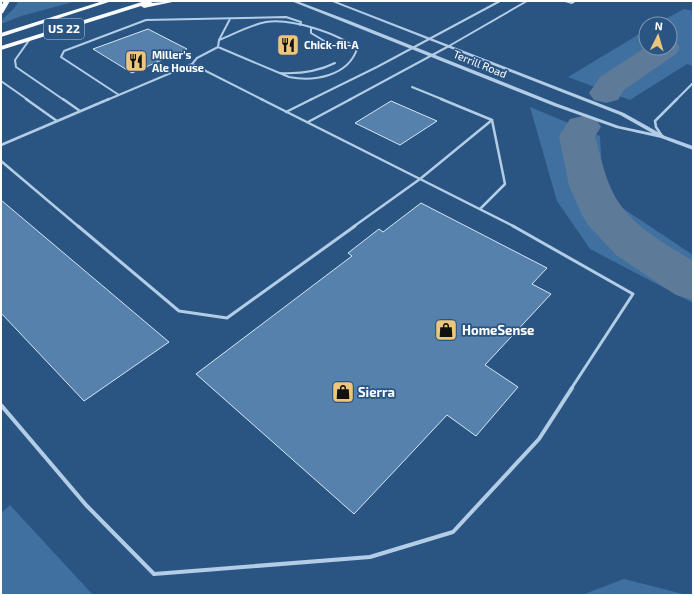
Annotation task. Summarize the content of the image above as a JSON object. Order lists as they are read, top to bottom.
{
  "streets": {
    "highway": ["US 22"],
    "street": ["Terrill Road"]
  },
  "places": {
    "restaurant": ["Chick-fil-A", "Miller's Ale House"],
    "shop": ["HomeSense", "Sierra"]
  },
  "north": "top"
}
